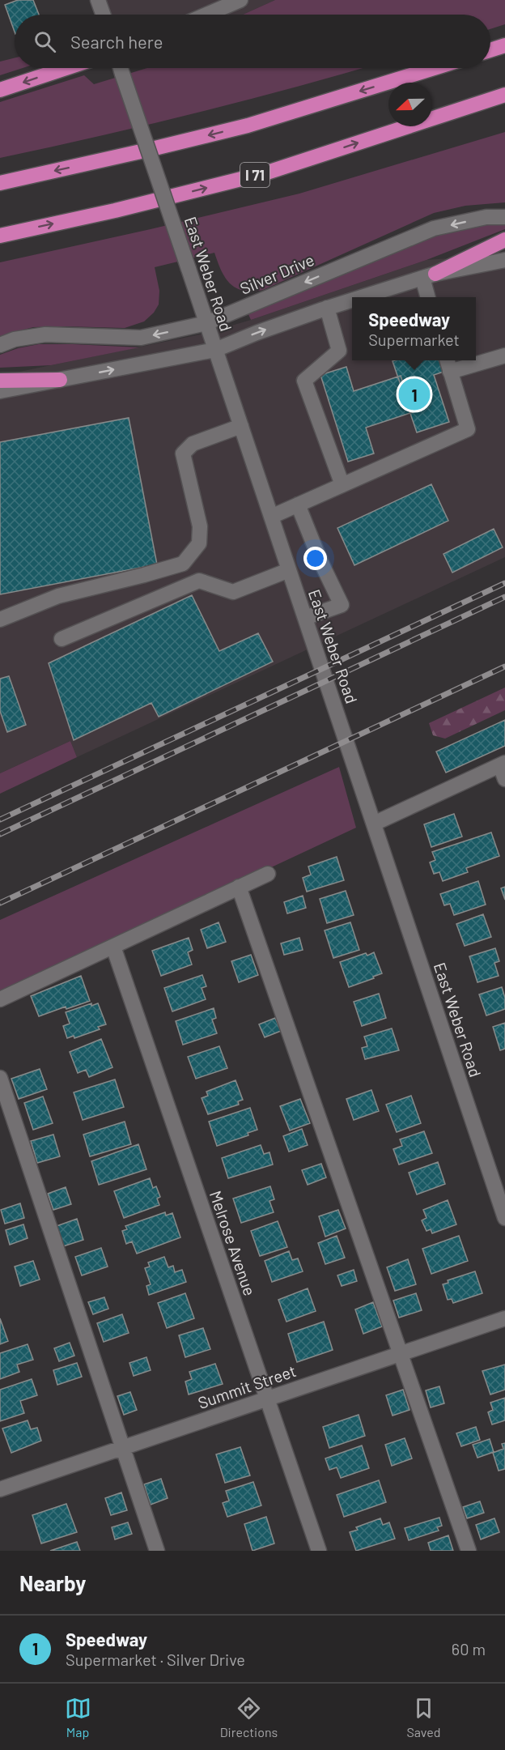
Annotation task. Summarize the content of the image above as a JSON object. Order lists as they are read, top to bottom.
{
  "streets": {
    "highway": ["I 71"],
    "street": [
      "East Weber Road",
      "Silver Drive",
      "Melrose Avenue",
      "Summit Street"
    ]
  },
  "crossings": [
    ["East Weber Road", "Silver Drive"],
    ["Melrose Avenue", "Summit Street"]
  ],
  "north": "left",
  "page": {
    "search": "Search here",
    "popup": ["Speedway", "Supermarket"],
    "pins": "1",
    "heading": "Nearby",
    "list": [
      {
        "mark": "1",
        "name": "Speedway",
        "note": "Supermarket · Silver Drive",
        "value": "60 m"
      }
    ],
    "nav": ["Map", "Directions", "Saved"]
  }
}
